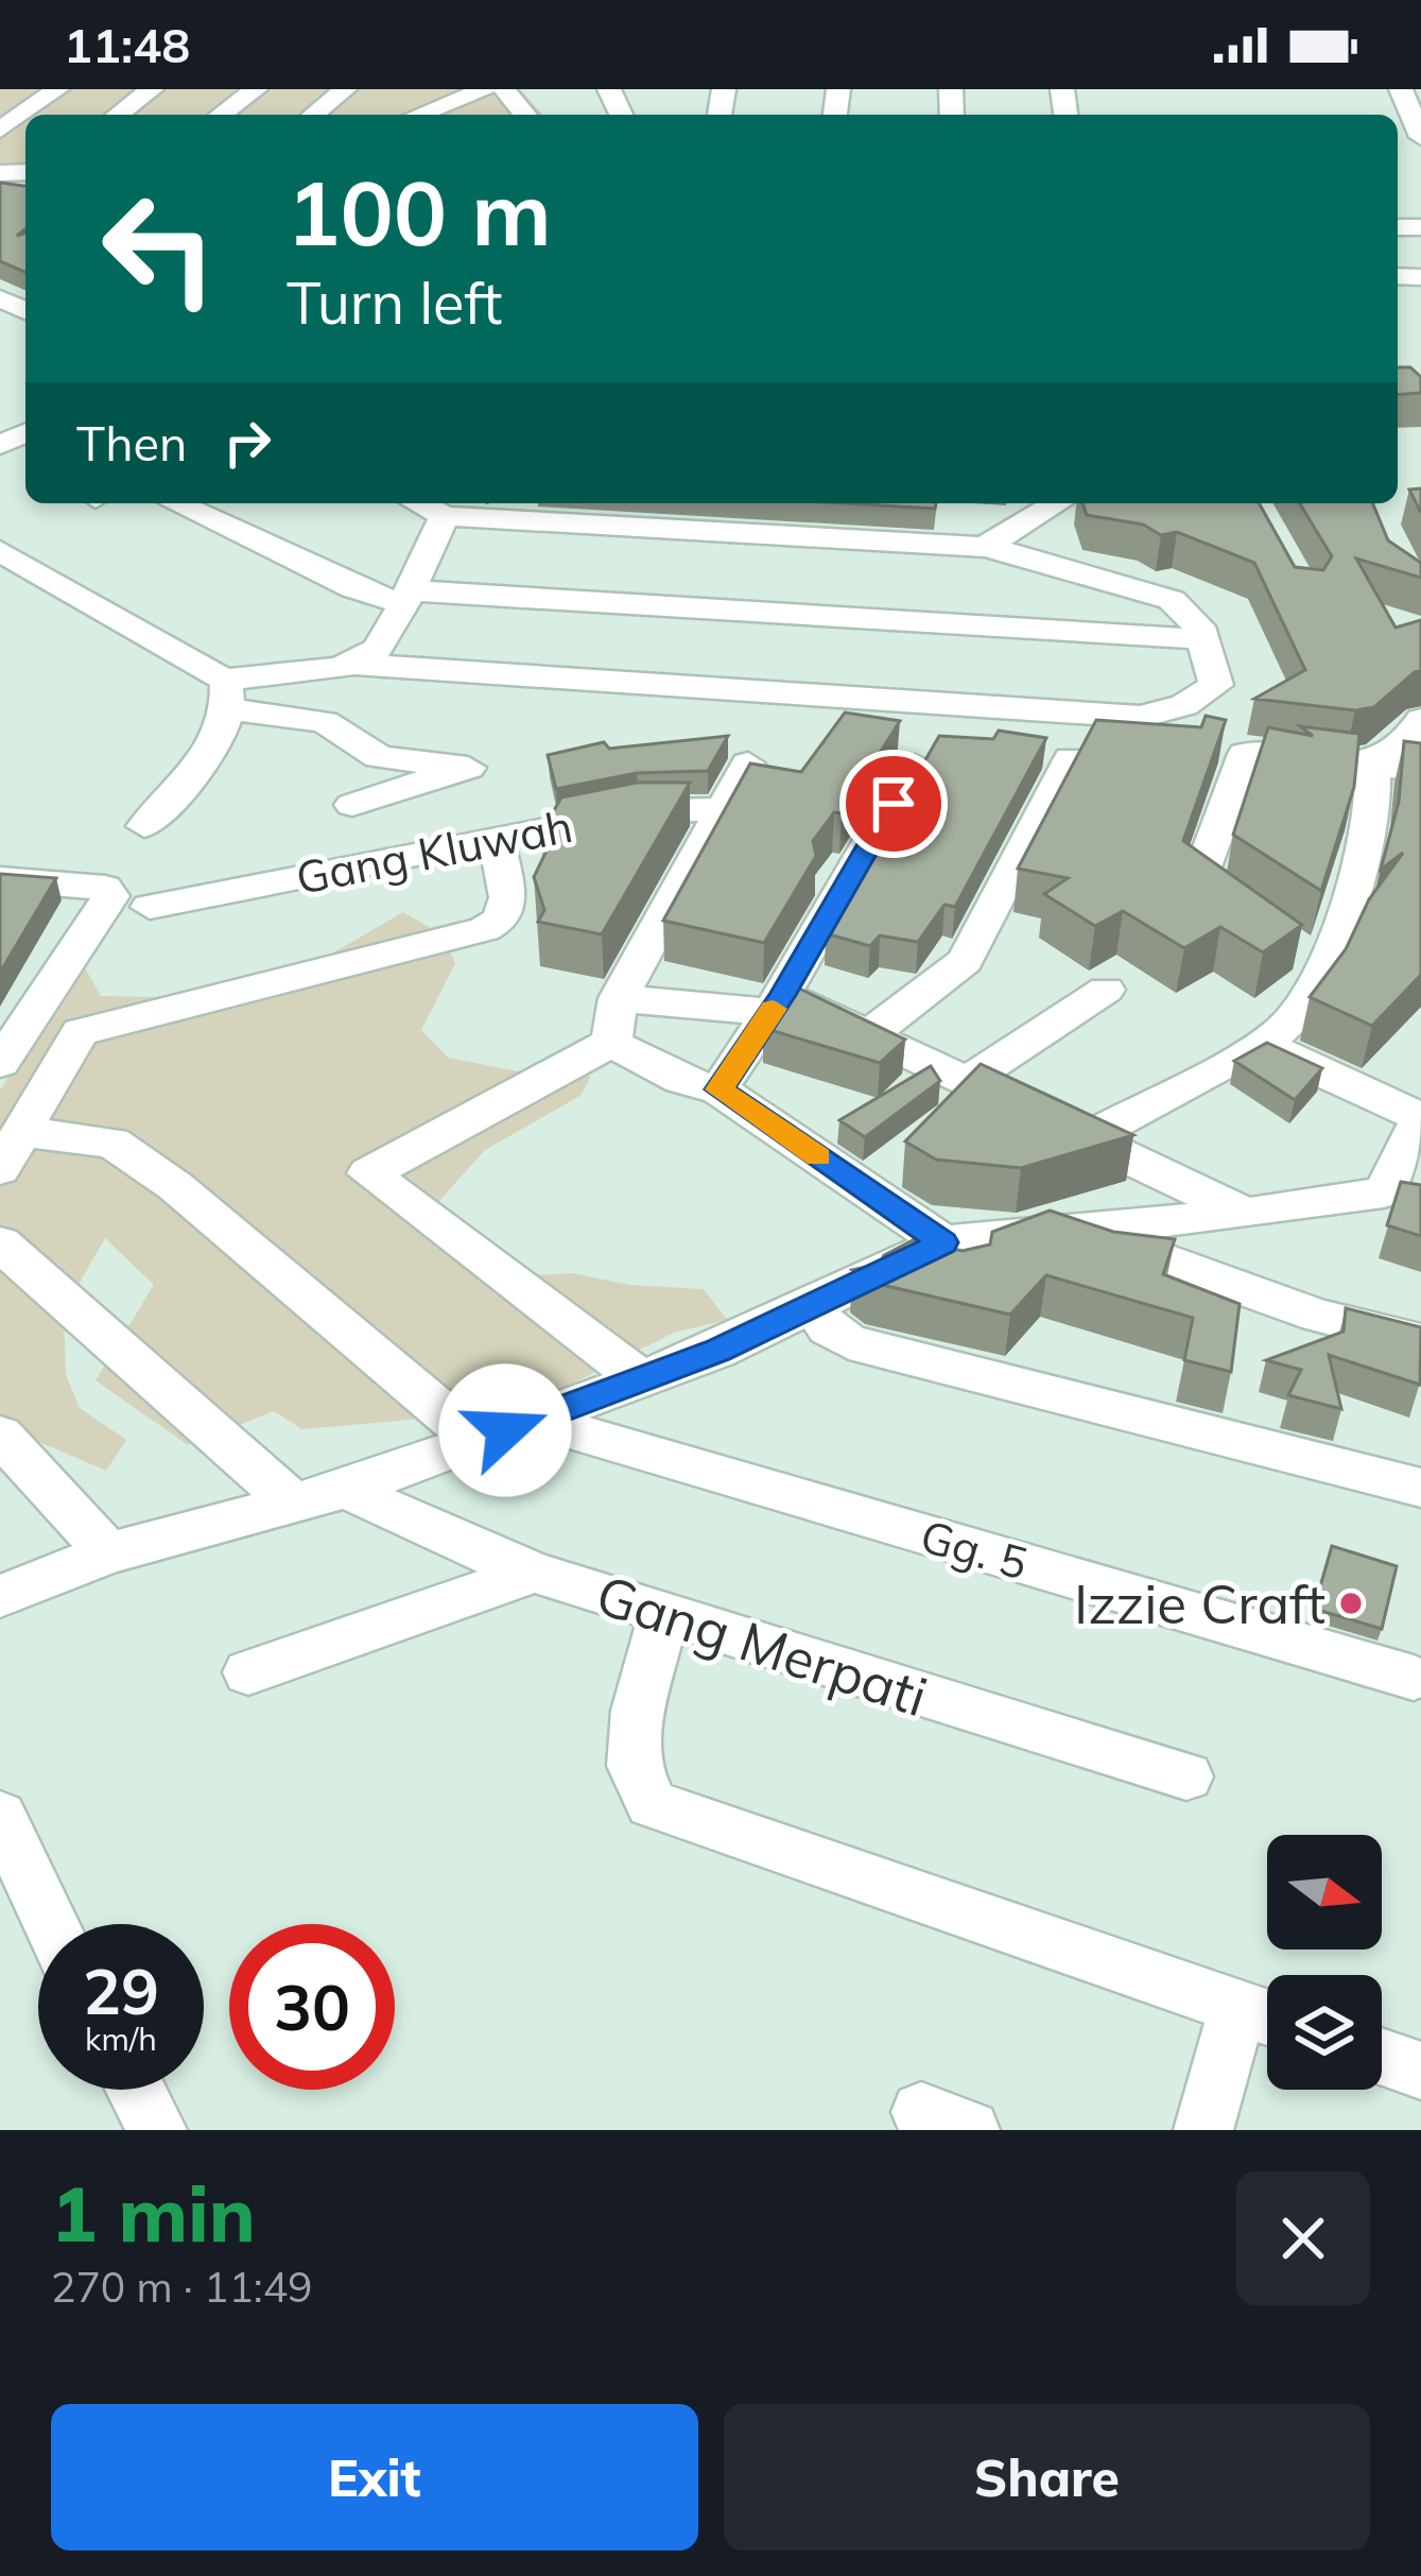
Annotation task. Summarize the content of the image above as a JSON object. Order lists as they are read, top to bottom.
{
  "streets": {
    "street": ["Gang Kluwah", "Gg. 5", "Gang Merpati"]
  },
  "places": ["Izzie Craft"],
  "north": "right",
  "page": {
    "status": "11:48",
    "turn": ["100 m", "Turn left"],
    "then": "Then",
    "speed": "29 km/h",
    "limit": "30",
    "heading": ["1 min", "270 m · 11:49"],
    "buttons": ["Exit", "Share"]
  }
}
